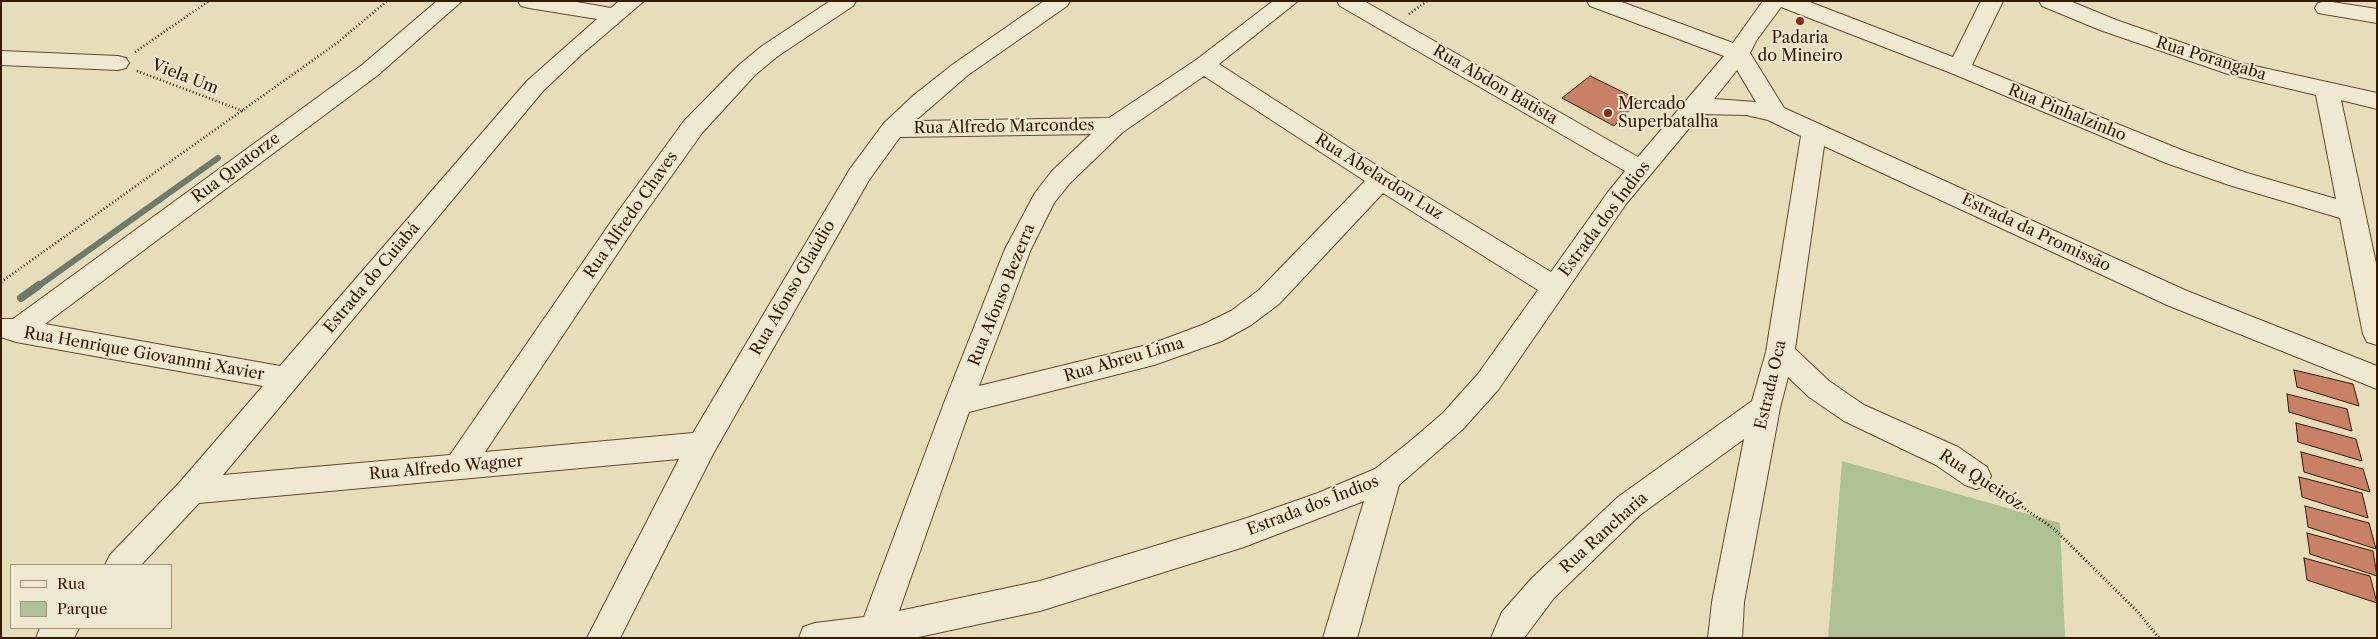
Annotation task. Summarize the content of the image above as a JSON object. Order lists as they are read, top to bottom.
{
  "streets": {
    "street": [
      "Rua Porangaba",
      "Rua Abdon Batista",
      "Rua Pinhalzinho",
      "Rua Alfredo Marcondes",
      "Rua Quatorze",
      "Rua Abelardon Luz",
      "Rua Alfredo Chaves",
      "Estrada dos Índios",
      "Estrada da Promissão",
      "Estrada do Cuiabá",
      "Rua Afonso Glaúdio",
      "Rua Afonso Bezerra",
      "Rua Henrique Giovannni Xavier",
      "Rua Abreu Lima",
      "Estrada Oca",
      "Rua Alfredo Wagner",
      "Rua Queiróz",
      "Rua Rancharia"
    ],
    "path": ["Viela Um"]
  },
  "crossings": [
    ["Rua Abdon Batista", "Estrada dos Índios"],
    ["Rua Alfredo Marcondes", "Rua Afonso Glaúdio"],
    ["Rua Alfredo Marcondes", "Rua Afonso Bezerra"],
    ["Rua Quatorze", "Rua Henrique Giovannni Xavier"],
    ["Rua Abelardon Luz", "Estrada dos Índios"],
    ["Rua Abelardon Luz", "Rua Afonso Bezerra"],
    ["Rua Abelardon Luz", "Rua Abreu Lima"],
    ["Rua Alfredo Chaves", "Rua Alfredo Wagner"],
    ["Estrada dos Índios", "Estrada da Promissão"],
    ["Estrada dos Índios", "Rua Afonso Bezerra"],
    ["Estrada da Promissão", "Estrada Oca"],
    ["Estrada do Cuiabá", "Rua Henrique Giovannni Xavier"],
    ["Estrada do Cuiabá", "Rua Alfredo Wagner"],
    ["Rua Afonso Glaúdio", "Rua Alfredo Wagner"],
    ["Rua Afonso Bezerra", "Rua Abreu Lima"],
    ["Estrada Oca", "Rua Queiróz"],
    ["Estrada Oca", "Rua Rancharia"]
  ],
  "places": ["Padaria do Mineiro", "Mercado Superbatalha"],
  "legend": ["Rua", "Parque"]
}
